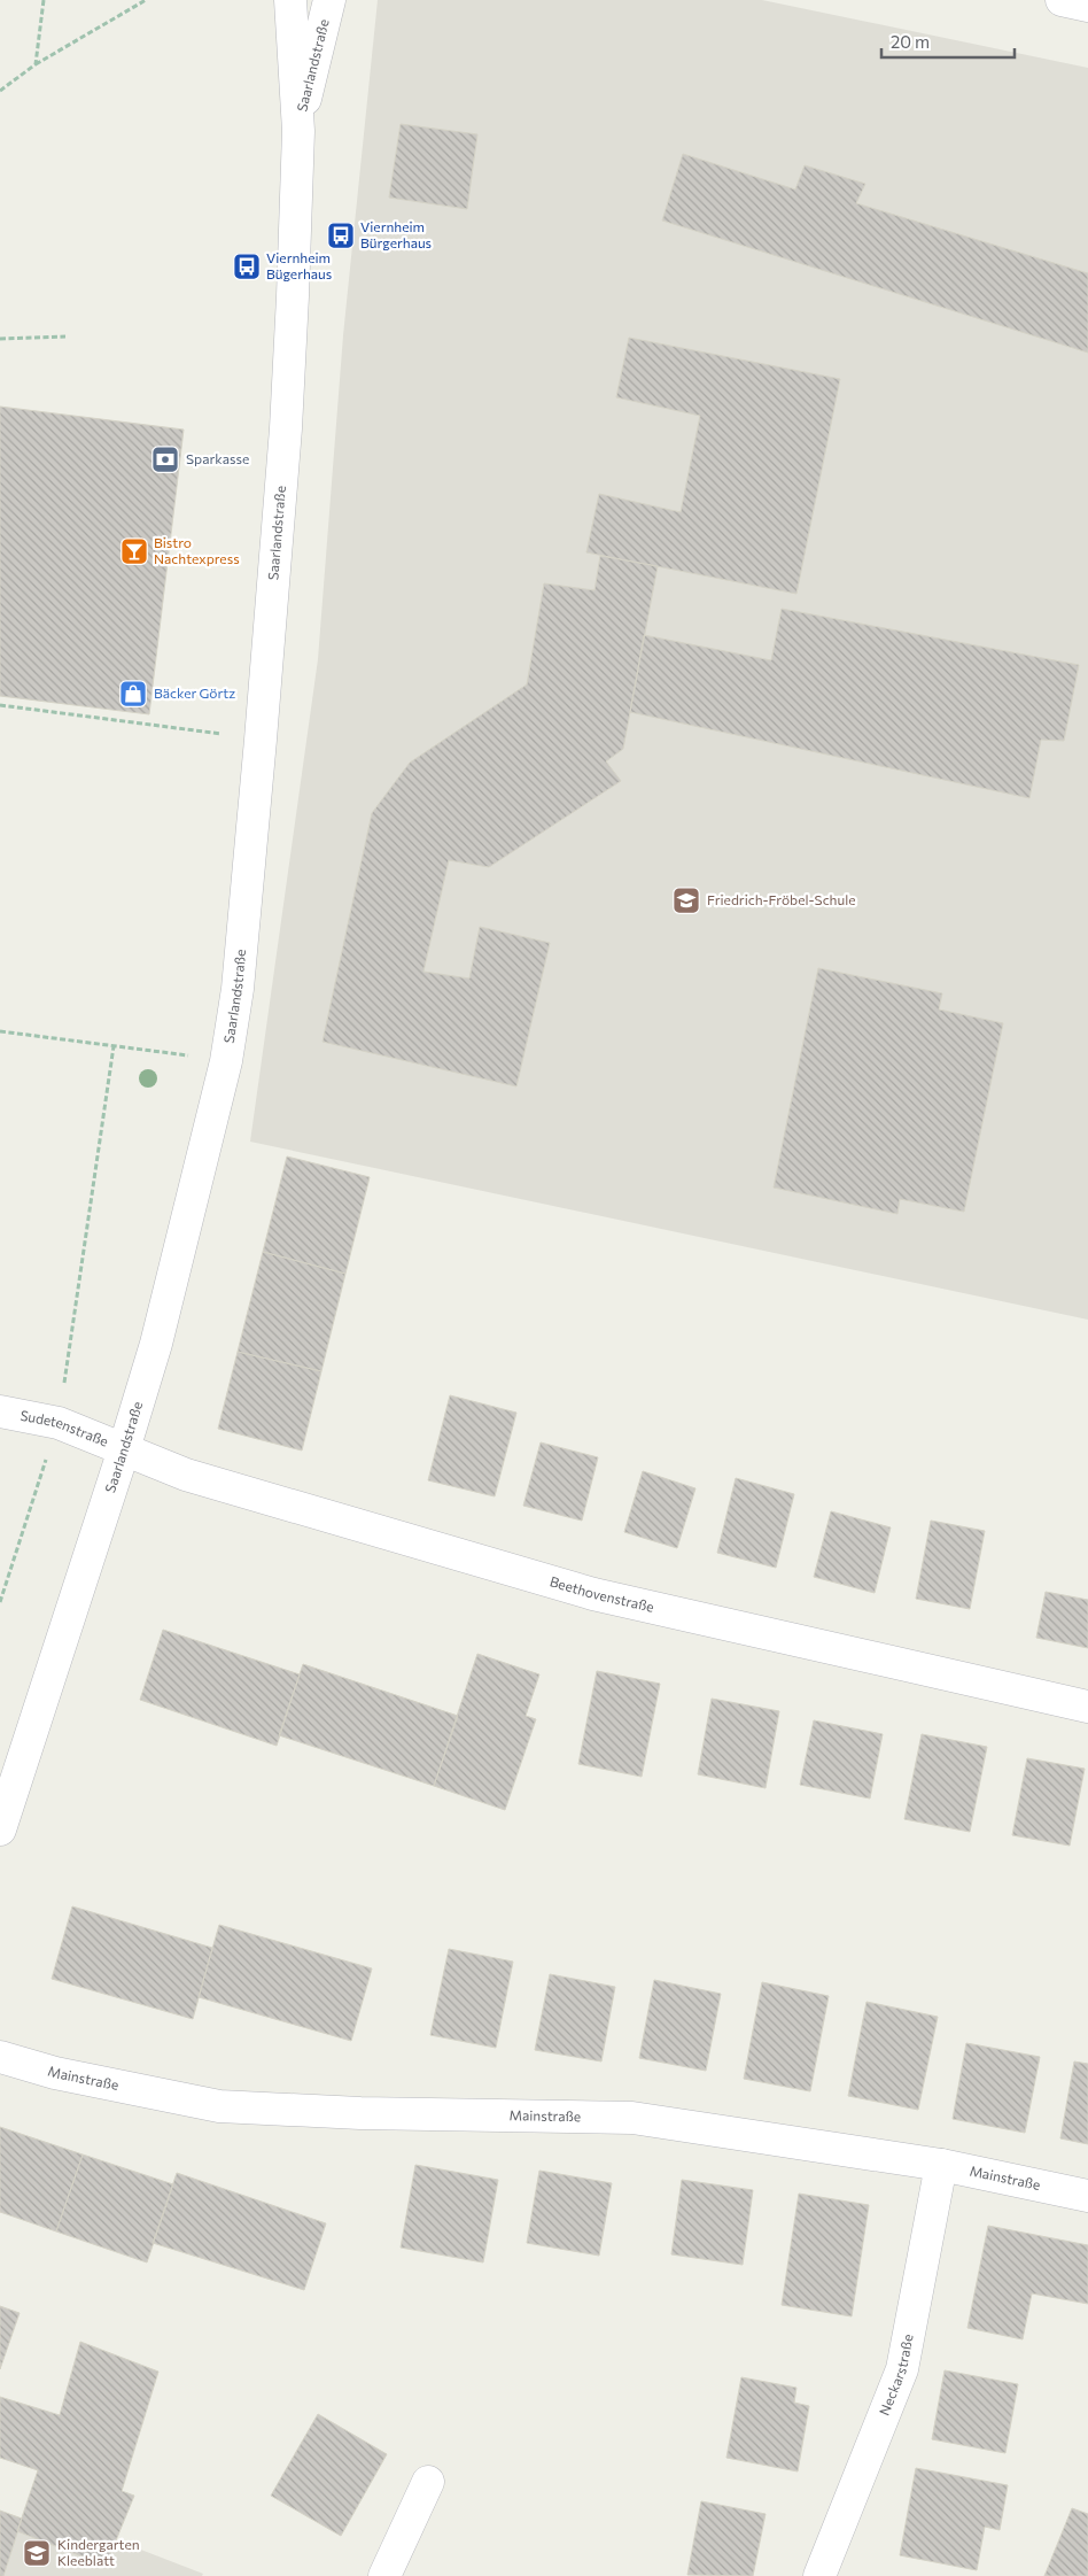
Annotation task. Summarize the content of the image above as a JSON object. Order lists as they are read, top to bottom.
{
  "streets": {
    "street": [
      "Saarlandstraße",
      "Sudetenstraße",
      "Beethovenstraße",
      "Mainstraße",
      "Neckarstraße"
    ]
  },
  "crossings": [
    ["Saarlandstraße", "Sudetenstraße"],
    ["Saarlandstraße", "Beethovenstraße"],
    ["Sudetenstraße", "Beethovenstraße"],
    ["Mainstraße", "Neckarstraße"]
  ],
  "places": {
    "bus stop": ["Viernheim Bürgerhaus", "Viernheim Bügerhaus"],
    "bank": ["Sparkasse"],
    "bar": ["Bistro Nachtexpress"],
    "shop": ["Bäcker Görtz"],
    "school or university": ["Friedrich-Fröbel-Schule", "Kindergarten Kleeblatt"]
  },
  "scale_bar": "20 m"
}
